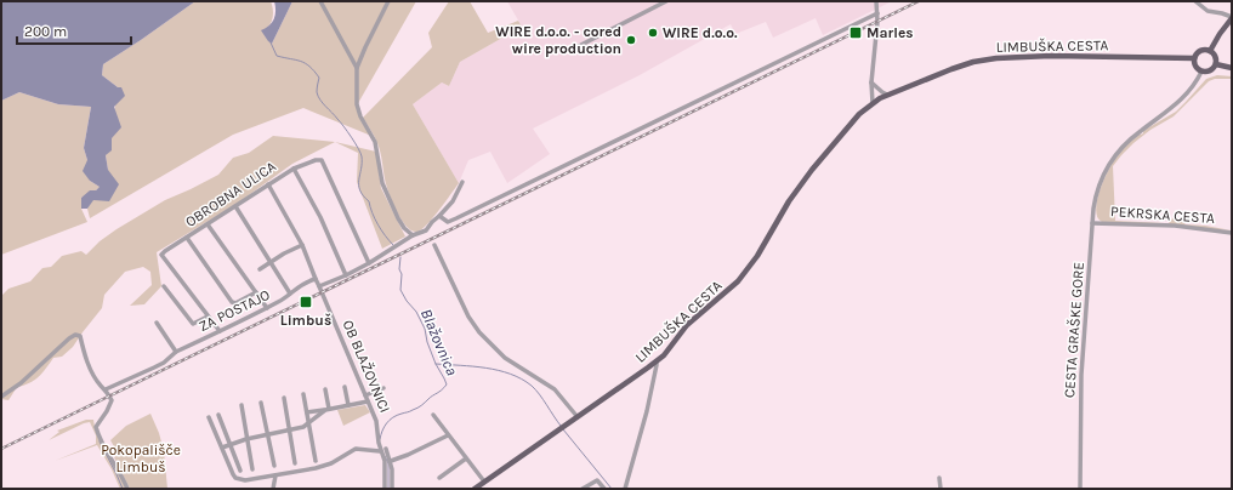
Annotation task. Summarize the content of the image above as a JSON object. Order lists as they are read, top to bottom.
{
  "streets": {
    "main road": ["LIMBUŠKA CESTA"],
    "street": [
      "OBROBNA ULICA",
      "PEKRSKA CESTA",
      "ZA POSTAJO",
      "CESTA GRAŠKE GORE",
      "OB BLAŽOVNICI"
    ]
  },
  "crossings": [
    ["LIMBUŠKA CESTA", "CESTA GRAŠKE GORE"],
    ["PEKRSKA CESTA", "CESTA GRAŠKE GORE"]
  ],
  "water": ["Blažovnica"],
  "parks": ["Pokopališče Limbuš"],
  "places": {
    "other": ["WIRE d.o.o.", "WIRE d.o.o. - cored wire production"],
    "transit": ["Marles", "Limbuš"]
  },
  "scale_bar": "200 m"
}
